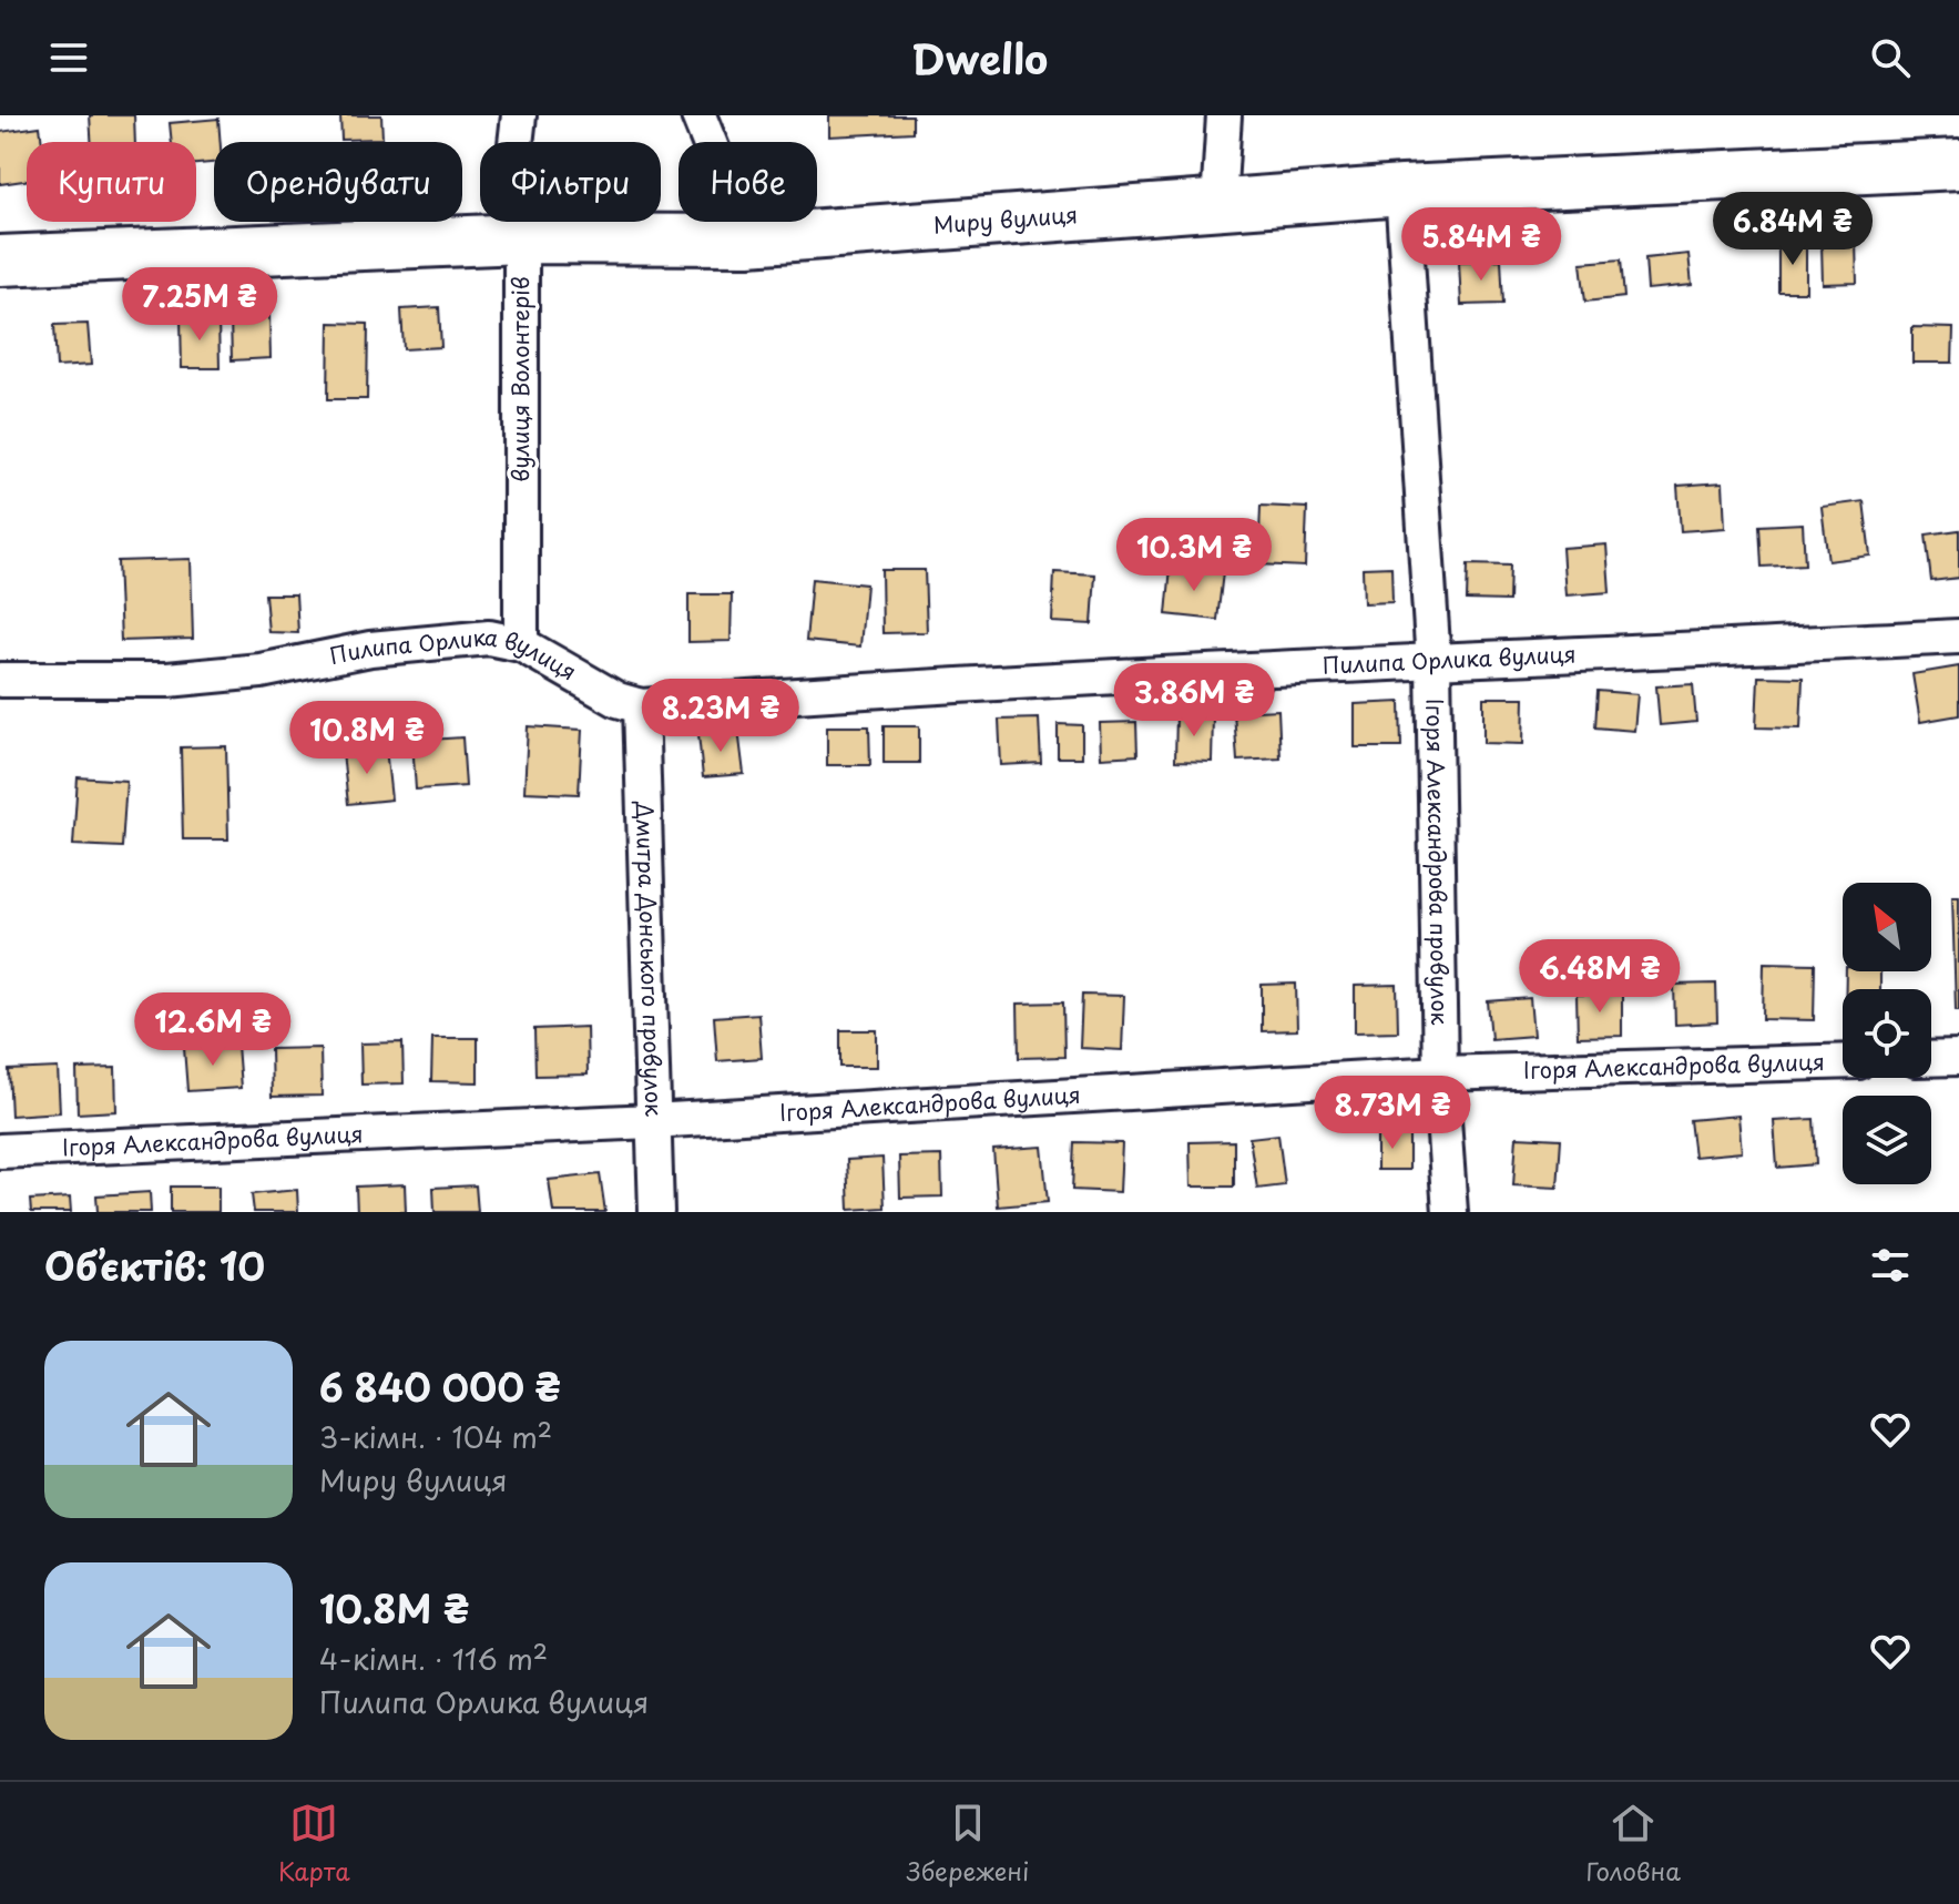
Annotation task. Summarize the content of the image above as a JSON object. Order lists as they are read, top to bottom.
{
  "streets": {
    "street": [
      "Миру вулиця",
      "вулиця Волонтерів",
      "Пилипа Орлика вулиця",
      "Ігоря Александрова провулок",
      "Дмитра Донського провулок",
      "Ігоря Александрова вулиця"
    ]
  },
  "crossings": [
    ["Миру вулиця", "вулиця Волонтерів"],
    ["Миру вулиця", "Ігоря Александрова провулок"],
    ["вулиця Волонтерів", "Пилипа Орлика вулиця"],
    ["Пилипа Орлика вулиця", "Ігоря Александрова провулок"],
    ["Пилипа Орлика вулиця", "Дмитра Донського провулок"],
    ["Ігоря Александрова провулок", "Ігоря Александрова вулиця"],
    ["Дмитра Донського провулок", "Ігоря Александрова вулиця"]
  ],
  "north": "top left",
  "page": {
    "header": "Dwello",
    "chip": [
      "Купити",
      "Орендувати",
      "Фільтри",
      "Нове"
    ],
    "price": [
      "6.84M ₴",
      "5.84M ₴",
      "7.25M ₴",
      "10.3M ₴",
      "3.86M ₴",
      "8.23M ₴",
      "10.8M ₴",
      "6.48M ₴",
      "12.6M ₴",
      "8.73M ₴"
    ],
    "heading": "Об’єктів: 10",
    "list": [
      {
        "name": "6 840 000 ₴",
        "note": "3-кімн. · 104 m² · Миру вулиця"
      },
      {
        "name": "10.8M ₴",
        "note": "4-кімн. · 116 m² · Пилипа Орлика вулиця"
      }
    ],
    "tabs": ["Карта", "Збережені", "Головна"]
  }
}
